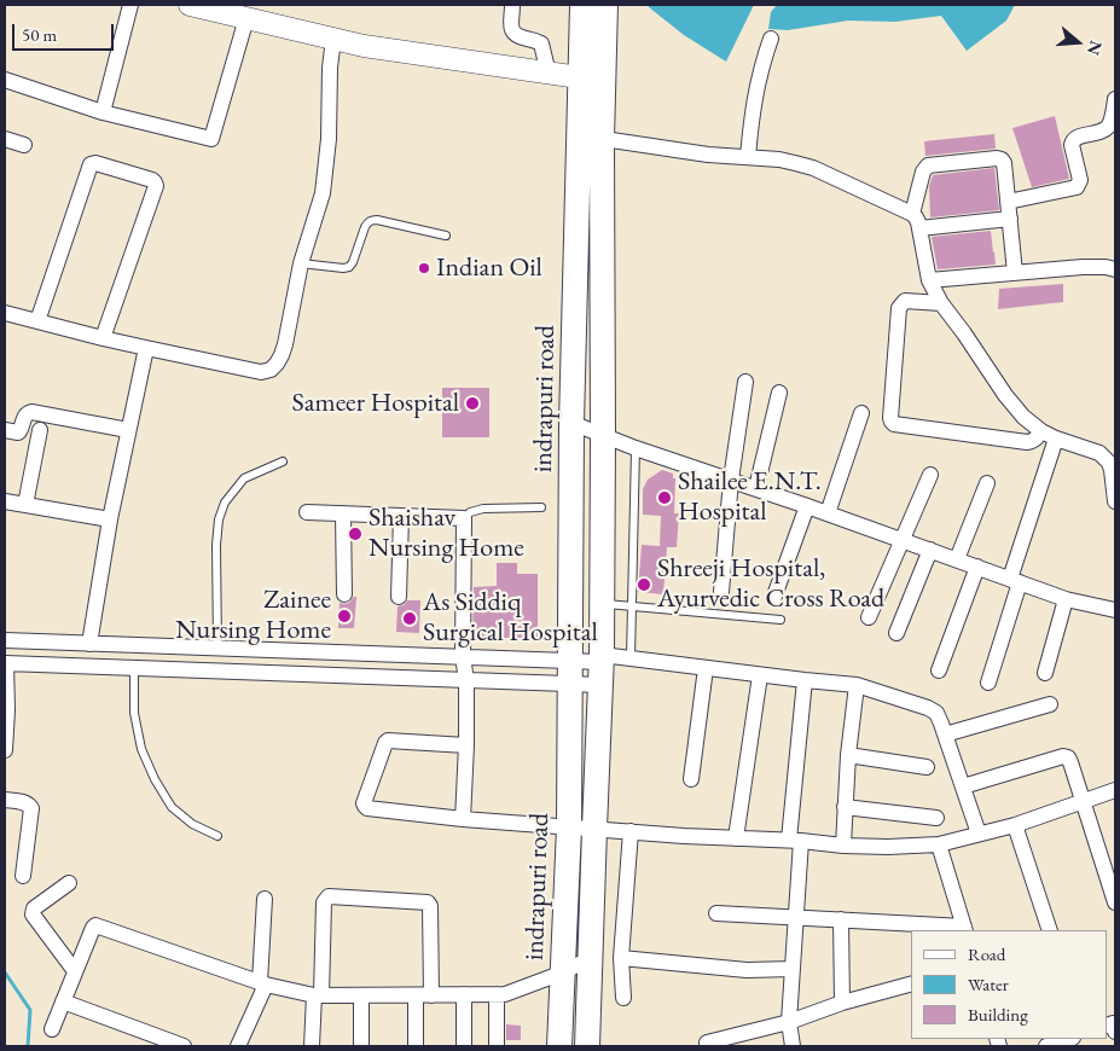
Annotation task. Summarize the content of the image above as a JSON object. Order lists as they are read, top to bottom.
{
  "streets": {
    "main road": ["indrapuri road"]
  },
  "places": [
    "Indian Oil",
    "Sameer Hospital",
    "Shailee E.N.T. Hospital",
    "Shaishav Nursing Home",
    "Shreeji Hospital, Ayurvedic Cross Road",
    "Zainee Nursing Home",
    "As Siddiq Surgical Hospital"
  ],
  "legend": ["Road", "Water", "Building"],
  "scale_bar": "50 m",
  "north": "right"
}
